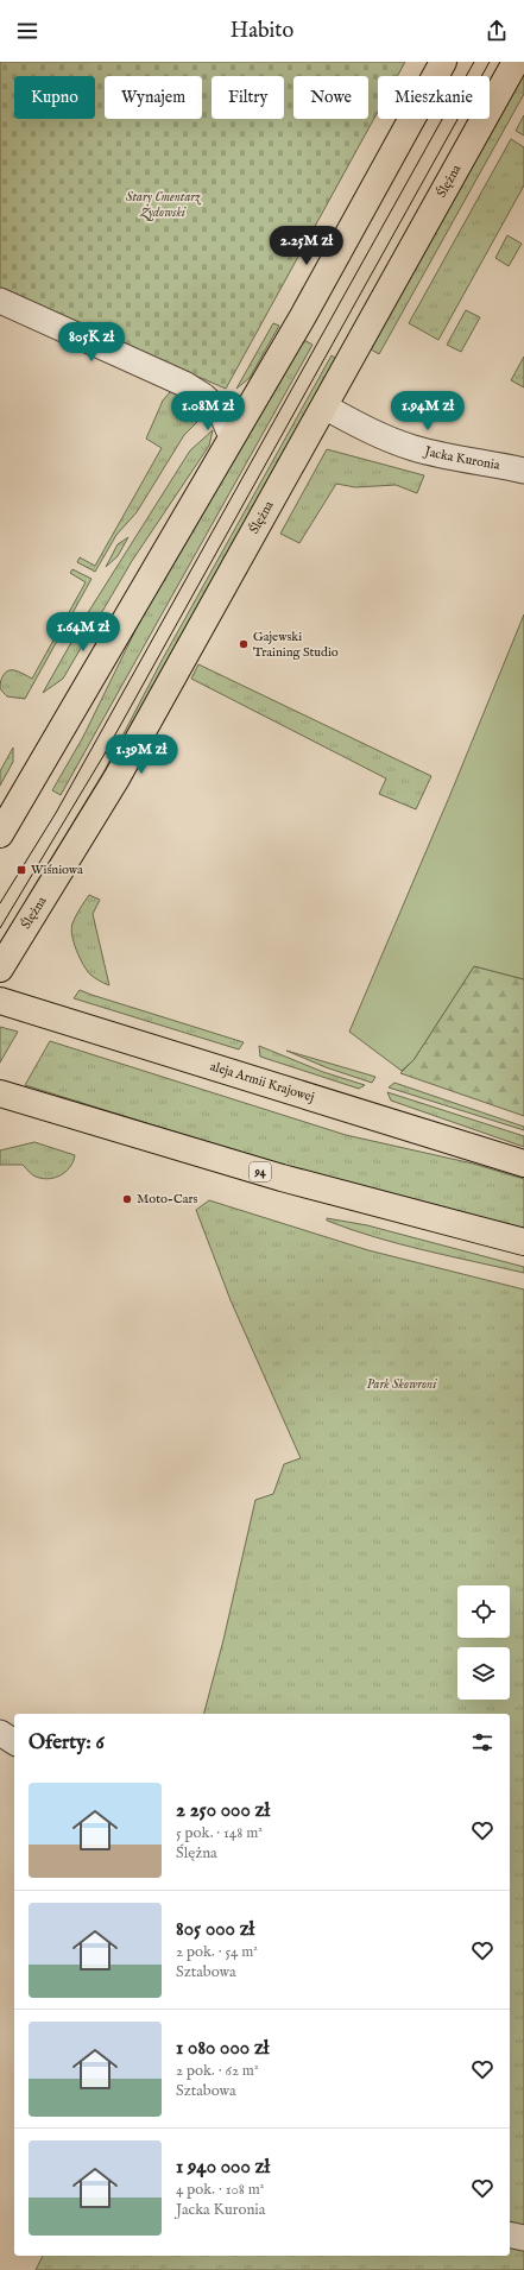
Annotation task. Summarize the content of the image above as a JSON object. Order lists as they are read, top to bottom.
{
  "streets": {
    "main road": ["Ślężna", "aleja Armii Krajowej", "94"],
    "street": ["Jacka Kuronia"]
  },
  "crossings": [
    ["Ślężna", "Jacka Kuronia"]
  ],
  "parks": ["Stary Cmentarz Żydowski", "Park Skowroni"],
  "places": {
    "other": ["Gajewski Training Studio", "Moto-Cars"],
    "transit": ["Wiśniowa"]
  },
  "page": {
    "header": "Habito",
    "chip": [
      "Kupno",
      "Wynajem",
      "Filtry",
      "Nowe",
      "Mieszkanie"
    ],
    "price": [
      "2.25M zł",
      "805K zł",
      "1.08M zł",
      "1.94M zł",
      "1.64M zł",
      "1.39M zł"
    ],
    "heading": "Oferty: 6",
    "list": [
      {
        "name": "2 250 000 zł",
        "note": "5 pok. · 148 m² · Ślężna"
      },
      {
        "name": "805 000 zł",
        "note": "2 pok. · 54 m² · Sztabowa"
      },
      {
        "name": "1 080 000 zł",
        "note": "2 pok. · 62 m² · Sztabowa"
      },
      {
        "name": "1 940 000 zł",
        "note": "4 pok. · 108 m² · Jacka Kuronia"
      }
    ]
  }
}
